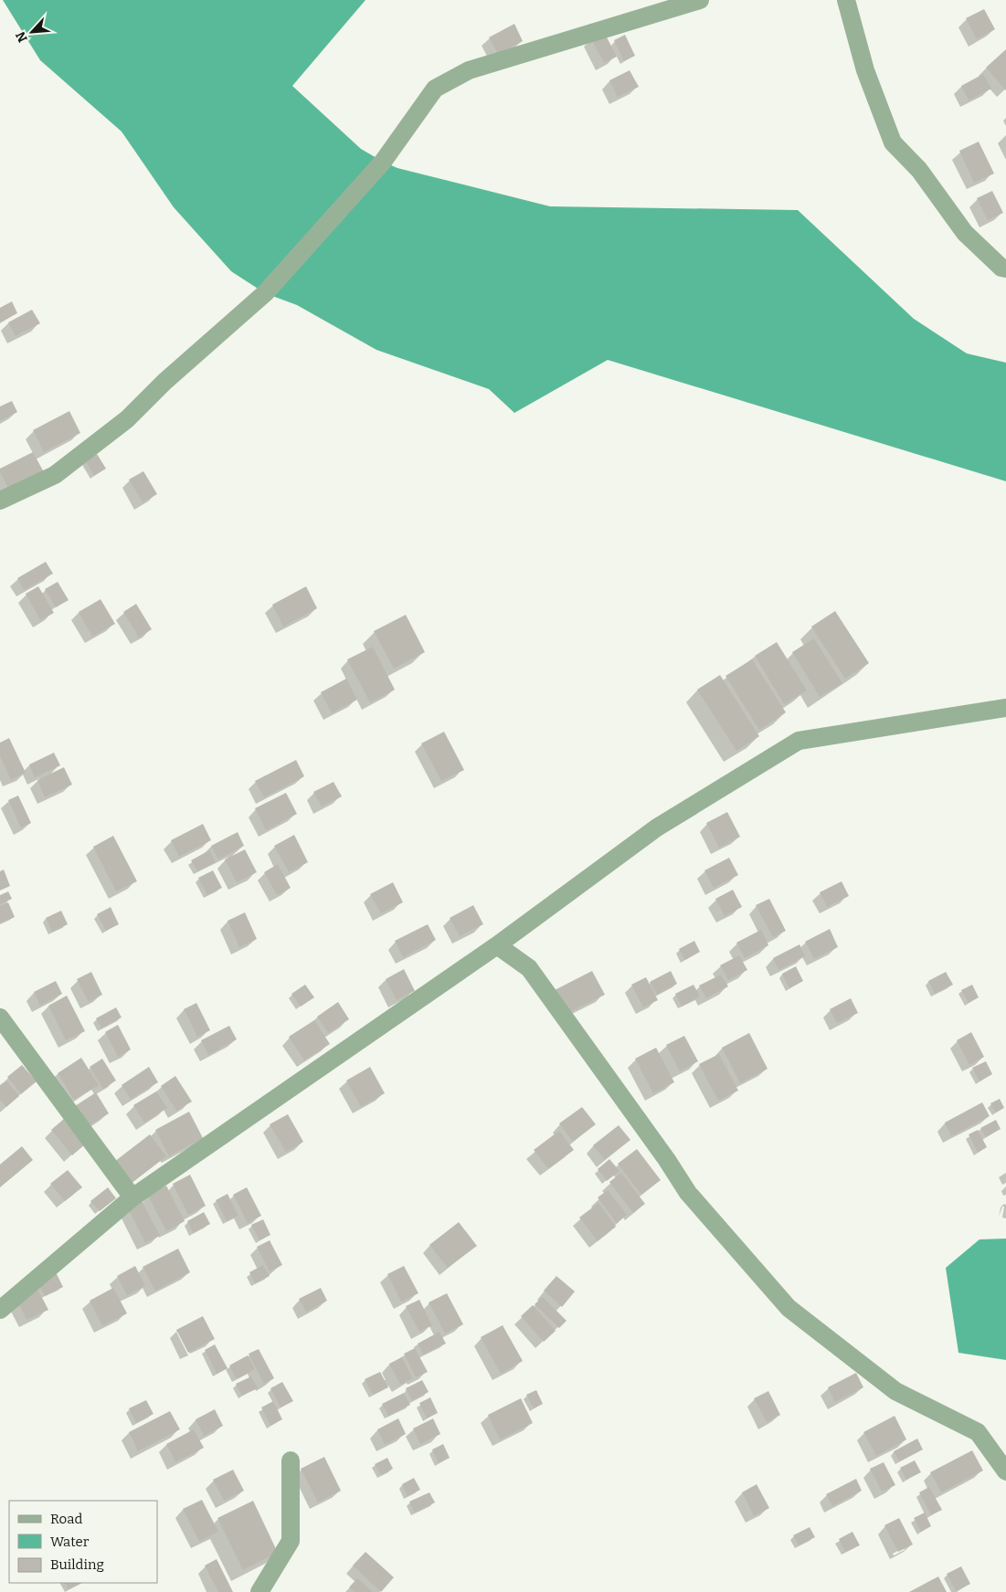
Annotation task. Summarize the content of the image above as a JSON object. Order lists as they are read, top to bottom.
{
  "legend": ["Road", "Water", "Building"],
  "north": "bottom left"
}
